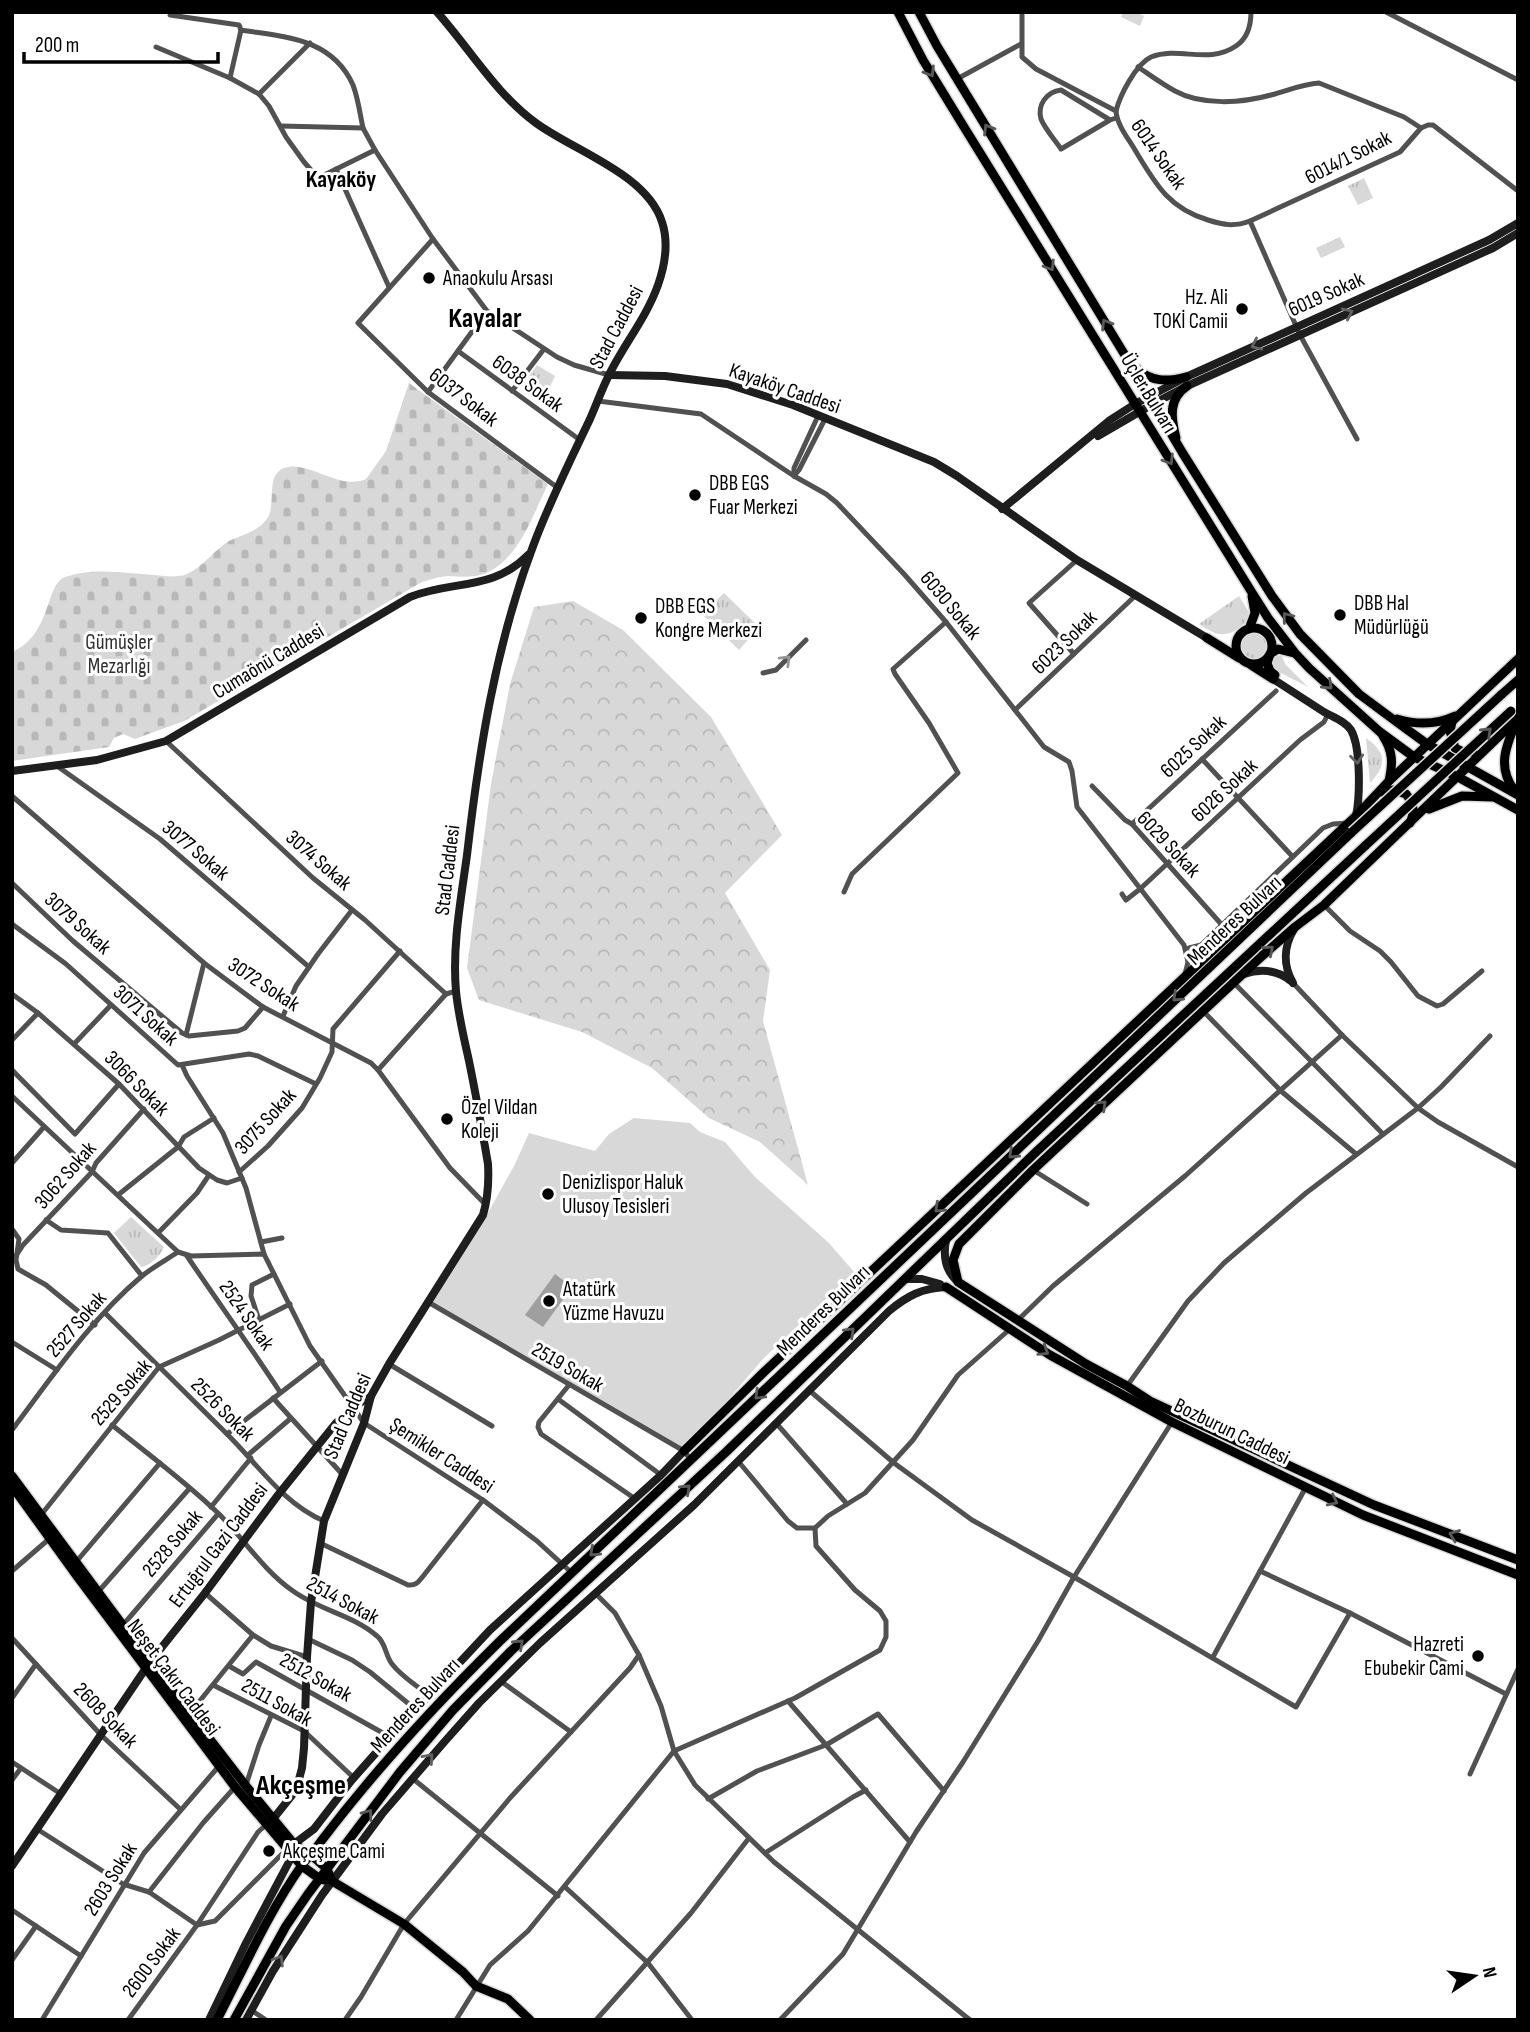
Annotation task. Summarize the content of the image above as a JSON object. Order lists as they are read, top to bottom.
{
  "streets": {
    "main road": [
      "Üçler Bulvarı",
      "Menderes Bulvarı",
      "Bozburun Caddesi",
      "Neşet Çakır Caddesi"
    ],
    "street": [
      "6014 Sokak",
      "6014/1 Sokak",
      "6019 Sokak",
      "Stad Caddesi",
      "6038 Sokak",
      "Kayaköy Caddesi",
      "6037 Sokak",
      "6030 Sokak",
      "6023 Sokak",
      "Cumaönü Caddesi",
      "6025 Sokak",
      "6026 Sokak",
      "6029 Sokak",
      "3077 Sokak",
      "3074 Sokak",
      "3079 Sokak",
      "3072 Sokak",
      "3071 Sokak",
      "3066 Sokak",
      "3075 Sokak",
      "3062 Sokak",
      "2524 Sokak",
      "2527 Sokak",
      "2519 Sokak",
      "2529 Sokak",
      "2526 Sokak",
      "Şemikler Caddesi",
      "2528 Sokak",
      "Ertuğrul Gazi Caddesi",
      "2514 Sokak",
      "2512 Sokak",
      "2511 Sokak",
      "2608 Sokak",
      "2603 Sokak",
      "2600 Sokak"
    ]
  },
  "crossings": [
    ["6014 Sokak", "6014/1 Sokak"],
    ["6019 Sokak", "Kayaköy Caddesi"],
    ["6019 Sokak", "Üçler Bulvarı"],
    ["Stad Caddesi", "6038 Sokak"],
    ["Stad Caddesi", "Kayaköy Caddesi"],
    ["Stad Caddesi", "6037 Sokak"],
    ["Stad Caddesi", "6030 Sokak"],
    ["Stad Caddesi", "Cumaönü Caddesi"],
    ["Stad Caddesi", "3072 Sokak"],
    ["Stad Caddesi", "2519 Sokak"],
    ["Stad Caddesi", "2526 Sokak"],
    ["Stad Caddesi", "Şemikler Caddesi"],
    ["Stad Caddesi", "Ertuğrul Gazi Caddesi"],
    ["Stad Caddesi", "2514 Sokak"],
    ["Stad Caddesi", "Neşet Çakır Caddesi"],
    ["Stad Caddesi", "2512 Sokak"],
    ["Stad Caddesi", "2511 Sokak"],
    ["Kayaköy Caddesi", "6023 Sokak"],
    ["6030 Sokak", "6023 Sokak"],
    ["6030 Sokak", "6026 Sokak"],
    ["Cumaönü Caddesi", "3077 Sokak"],
    ["Cumaönü Caddesi", "3074 Sokak"],
    ["6025 Sokak", "6029 Sokak"],
    ["6026 Sokak", "6029 Sokak"],
    ["3074 Sokak", "3075 Sokak"],
    ["Menderes Bulvarı", "2519 Sokak"],
    ["Menderes Bulvarı", "Şemikler Caddesi"],
    ["Menderes Bulvarı", "Neşet Çakır Caddesi"],
    ["3072 Sokak", "3075 Sokak"],
    ["3071 Sokak", "3075 Sokak"],
    ["3071 Sokak", "Şemikler Caddesi"],
    ["3066 Sokak", "3062 Sokak"],
    ["3075 Sokak", "Şemikler Caddesi"],
    ["2524 Sokak", "2529 Sokak"],
    ["2527 Sokak", "2526 Sokak"],
    ["2529 Sokak", "2526 Sokak"],
    ["2529 Sokak", "Şemikler Caddesi"],
    ["2529 Sokak", "2514 Sokak"],
    ["2529 Sokak", "Neşet Çakır Caddesi"],
    ["2526 Sokak", "Ertuğrul Gazi Caddesi"],
    ["Şemikler Caddesi", "Ertuğrul Gazi Caddesi"],
    ["2528 Sokak", "2514 Sokak"],
    ["2528 Sokak", "Neşet Çakır Caddesi"],
    ["Ertuğrul Gazi Caddesi", "2514 Sokak"],
    ["Ertuğrul Gazi Caddesi", "Neşet Çakır Caddesi"],
    ["Ertuğrul Gazi Caddesi", "2608 Sokak"],
    ["Neşet Çakır Caddesi", "2603 Sokak"],
    ["Neşet Çakır Caddesi", "2600 Sokak"],
    ["2608 Sokak", "2603 Sokak"]
  ],
  "districts": ["Kayaköy", "Kayalar", "Akçeşme"],
  "parks": ["Gümüşler Mezarlığı"],
  "places": [
    "Anaokulu Arsası",
    "Hz. Ali TOKİ Camii",
    "DBB EGS Fuar Merkezi",
    "DBB Hal Müdürlüğü",
    "DBB EGS Kongre Merkezi",
    "Özel Vildan Koleji",
    "Denizlispor Haluk Ulusoy Tesisleri",
    "Atatürk Yüzme Havuzu",
    "Hazreti Ebubekir Cami",
    "Akçeşme Cami"
  ],
  "scale_bar": "200 m",
  "north": "right"
}
